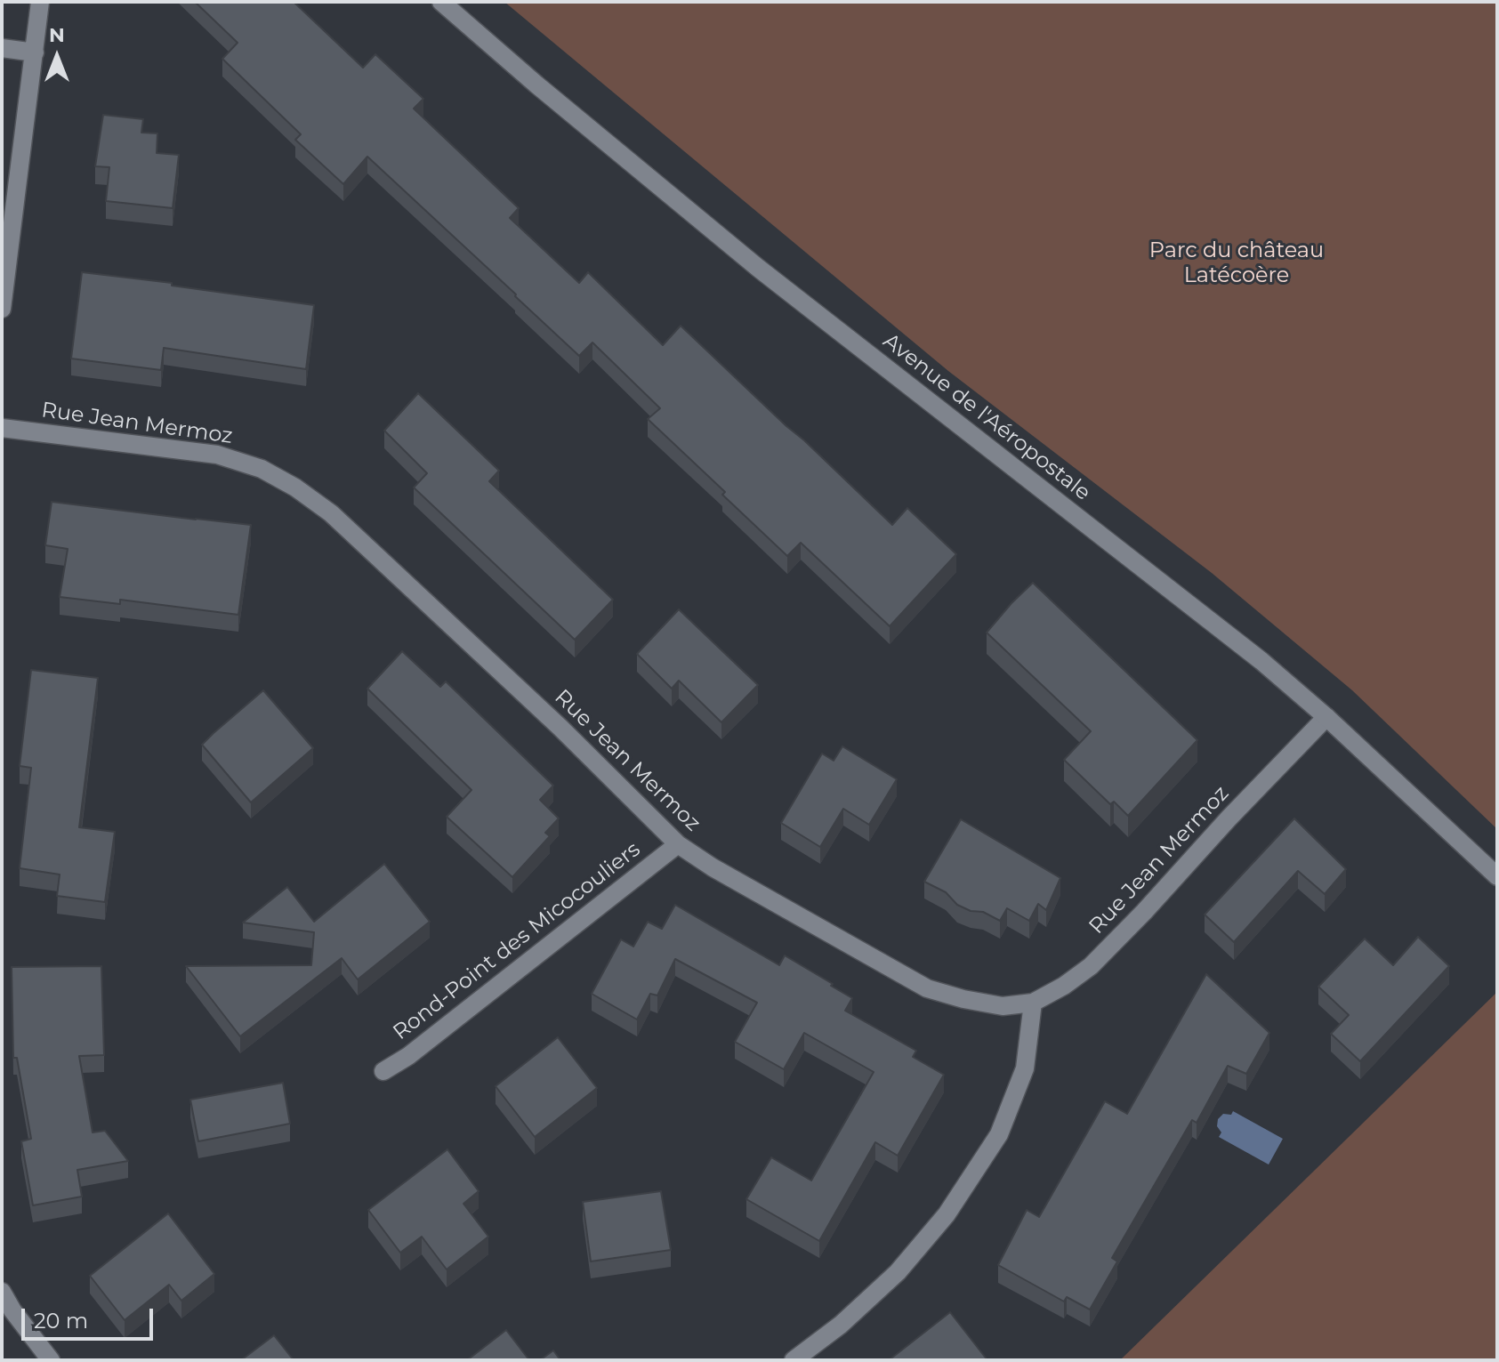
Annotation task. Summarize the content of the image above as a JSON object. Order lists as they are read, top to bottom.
{
  "streets": {
    "street": ["Avenue de l'Aéropostale", "Rue Jean Mermoz", "Rond-Point des Micocouliers"]
  },
  "crossings": [
    ["Avenue de l'Aéropostale", "Rue Jean Mermoz"],
    ["Rue Jean Mermoz", "Rond-Point des Micocouliers"]
  ],
  "parks": ["Parc du château Latécoère"],
  "scale_bar": "20 m",
  "north": "top"
}
